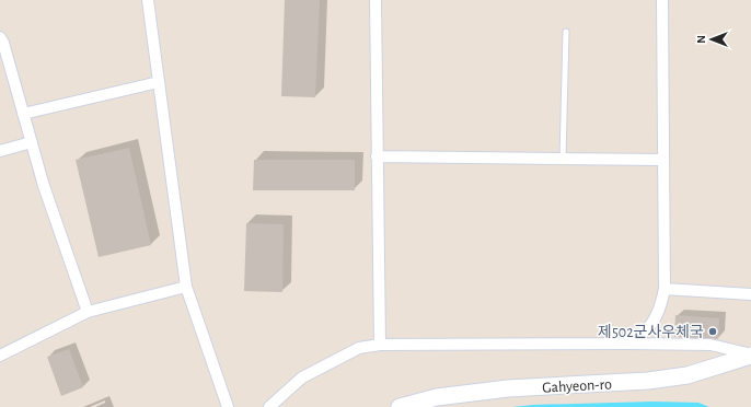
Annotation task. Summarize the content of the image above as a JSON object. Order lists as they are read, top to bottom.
{
  "streets": {
    "street": ["Gahyeon-ro"]
  },
  "places": ["제502군사우체국"],
  "north": "left"
}
